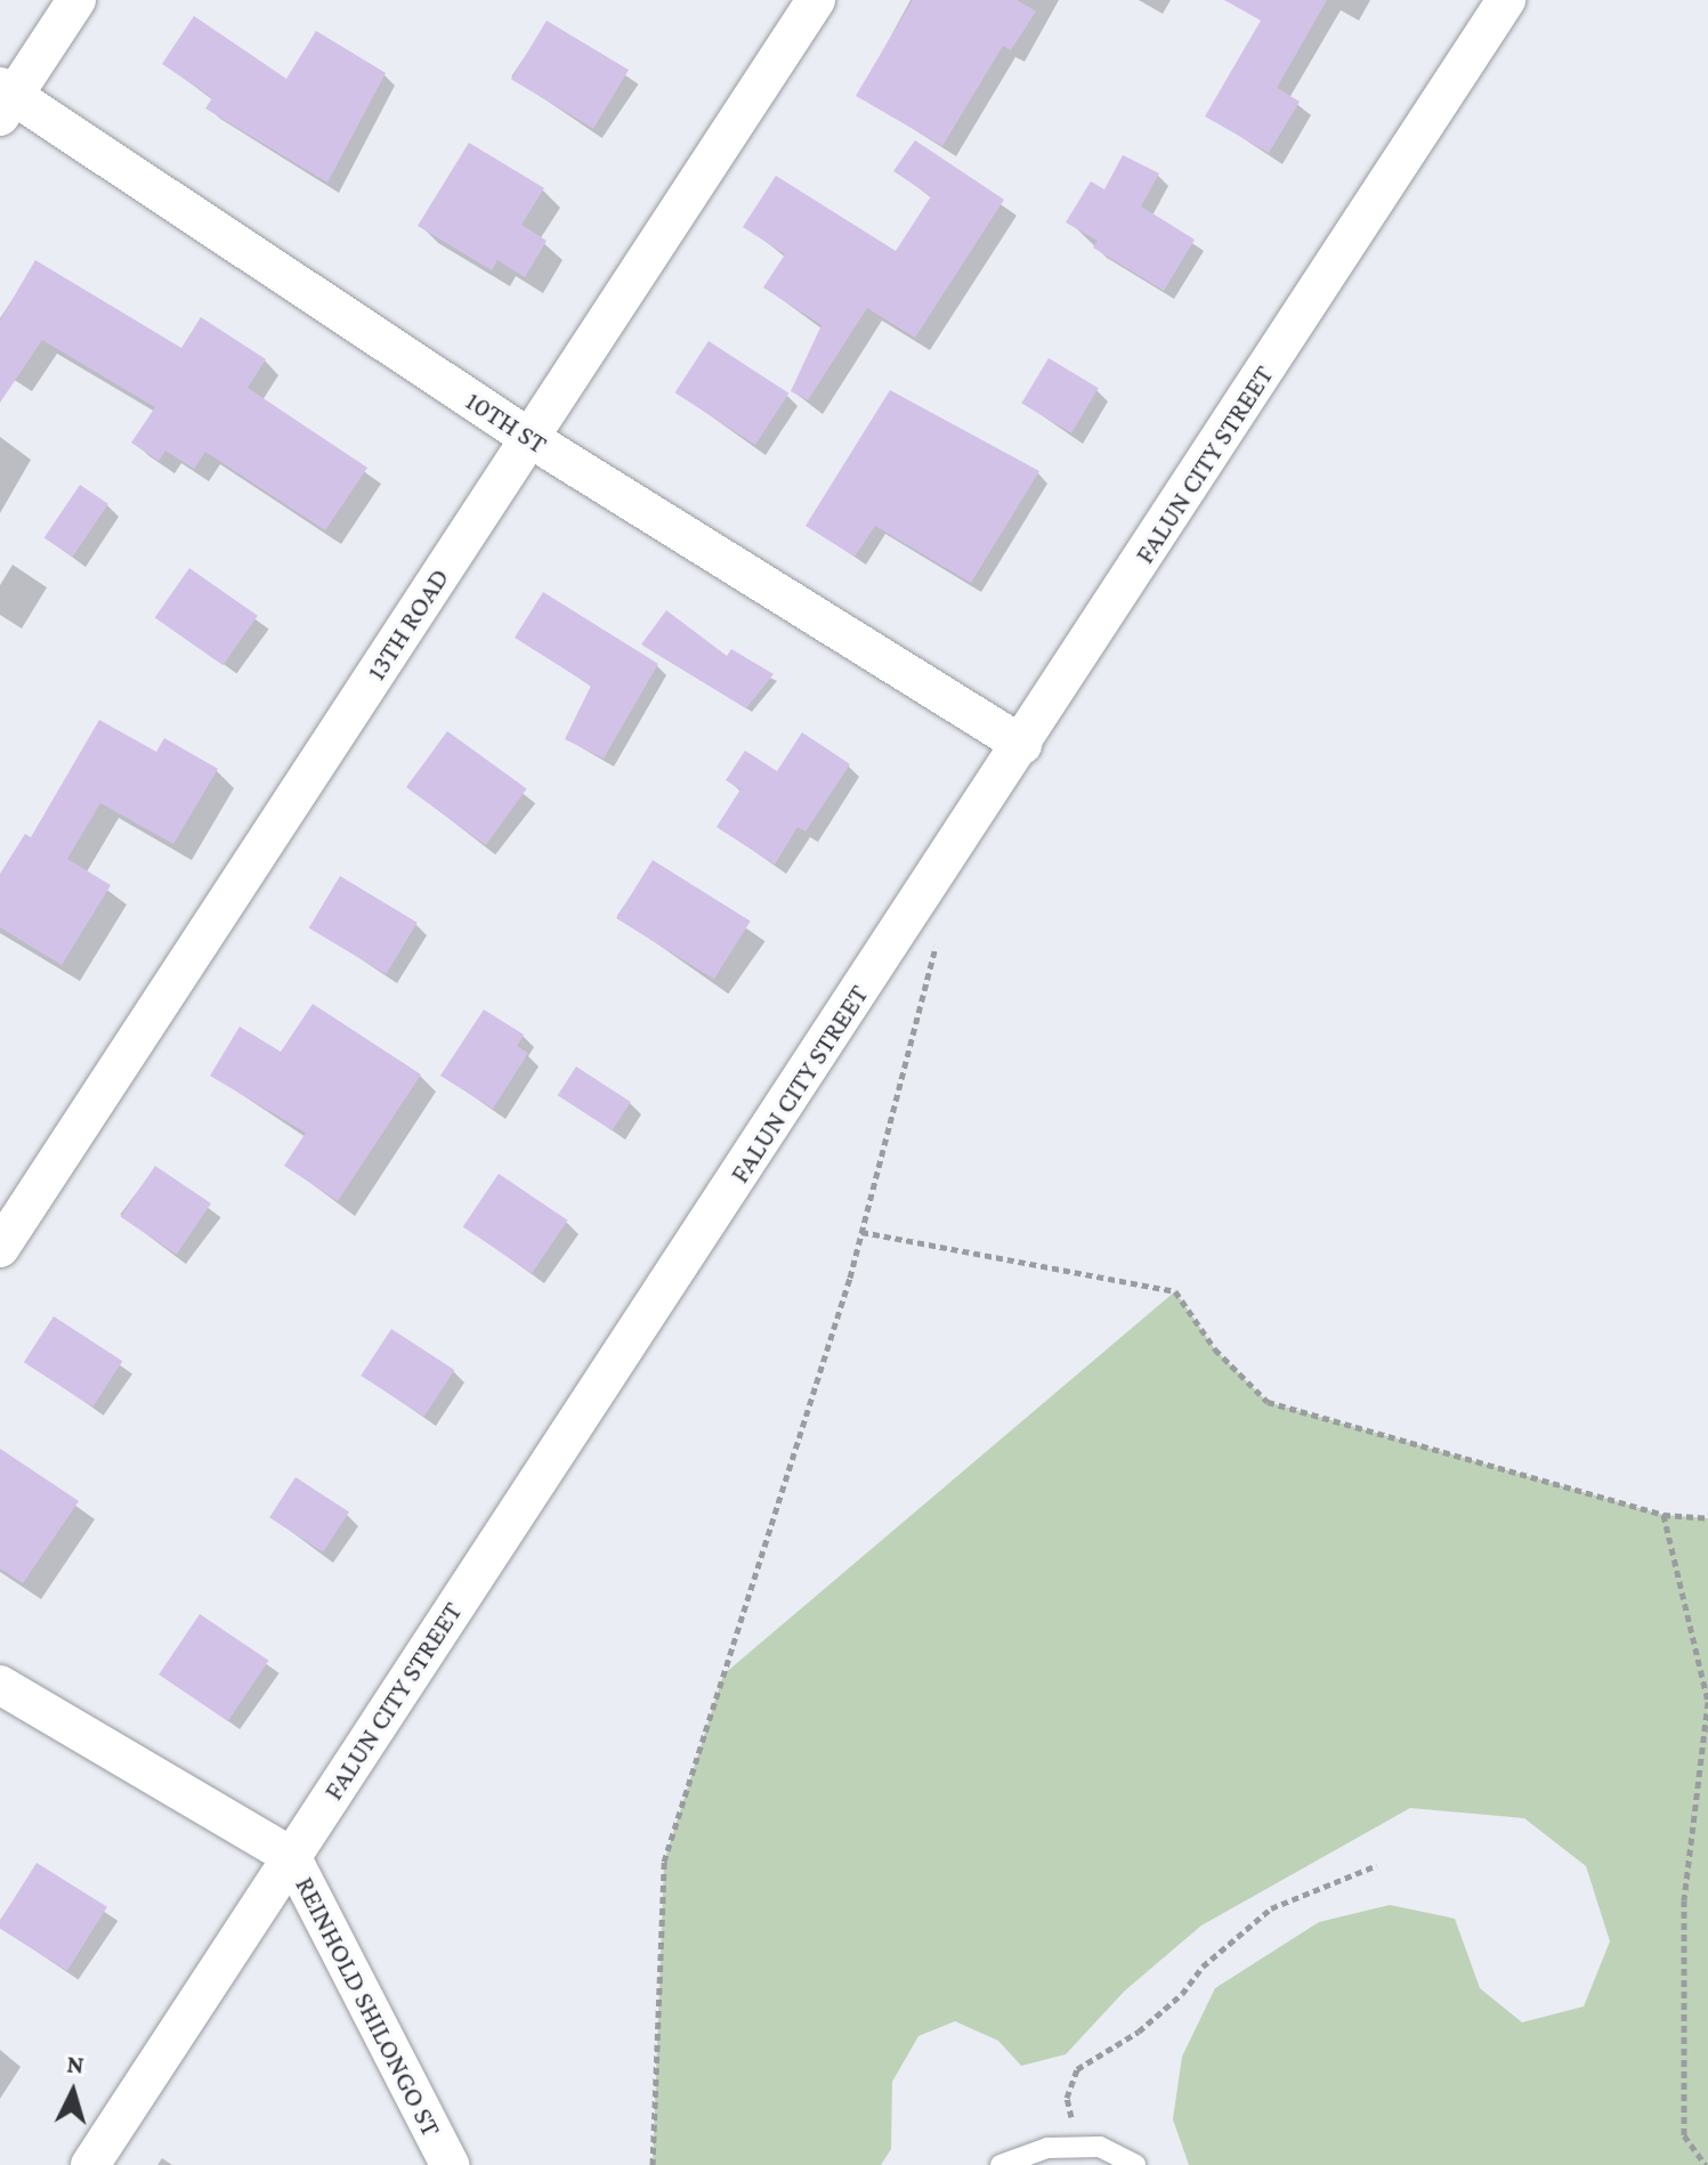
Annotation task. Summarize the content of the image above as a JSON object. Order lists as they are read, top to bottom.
{
  "streets": {
    "street": [
      "10TH ST",
      "FALUN CITY STREET",
      "13TH ROAD",
      "REINHOLD SHILONGO ST"
    ]
  },
  "crossings": [
    ["10TH ST", "FALUN CITY STREET"],
    ["10TH ST", "13TH ROAD"],
    ["FALUN CITY STREET", "REINHOLD SHILONGO ST"]
  ],
  "north": "top"
}
